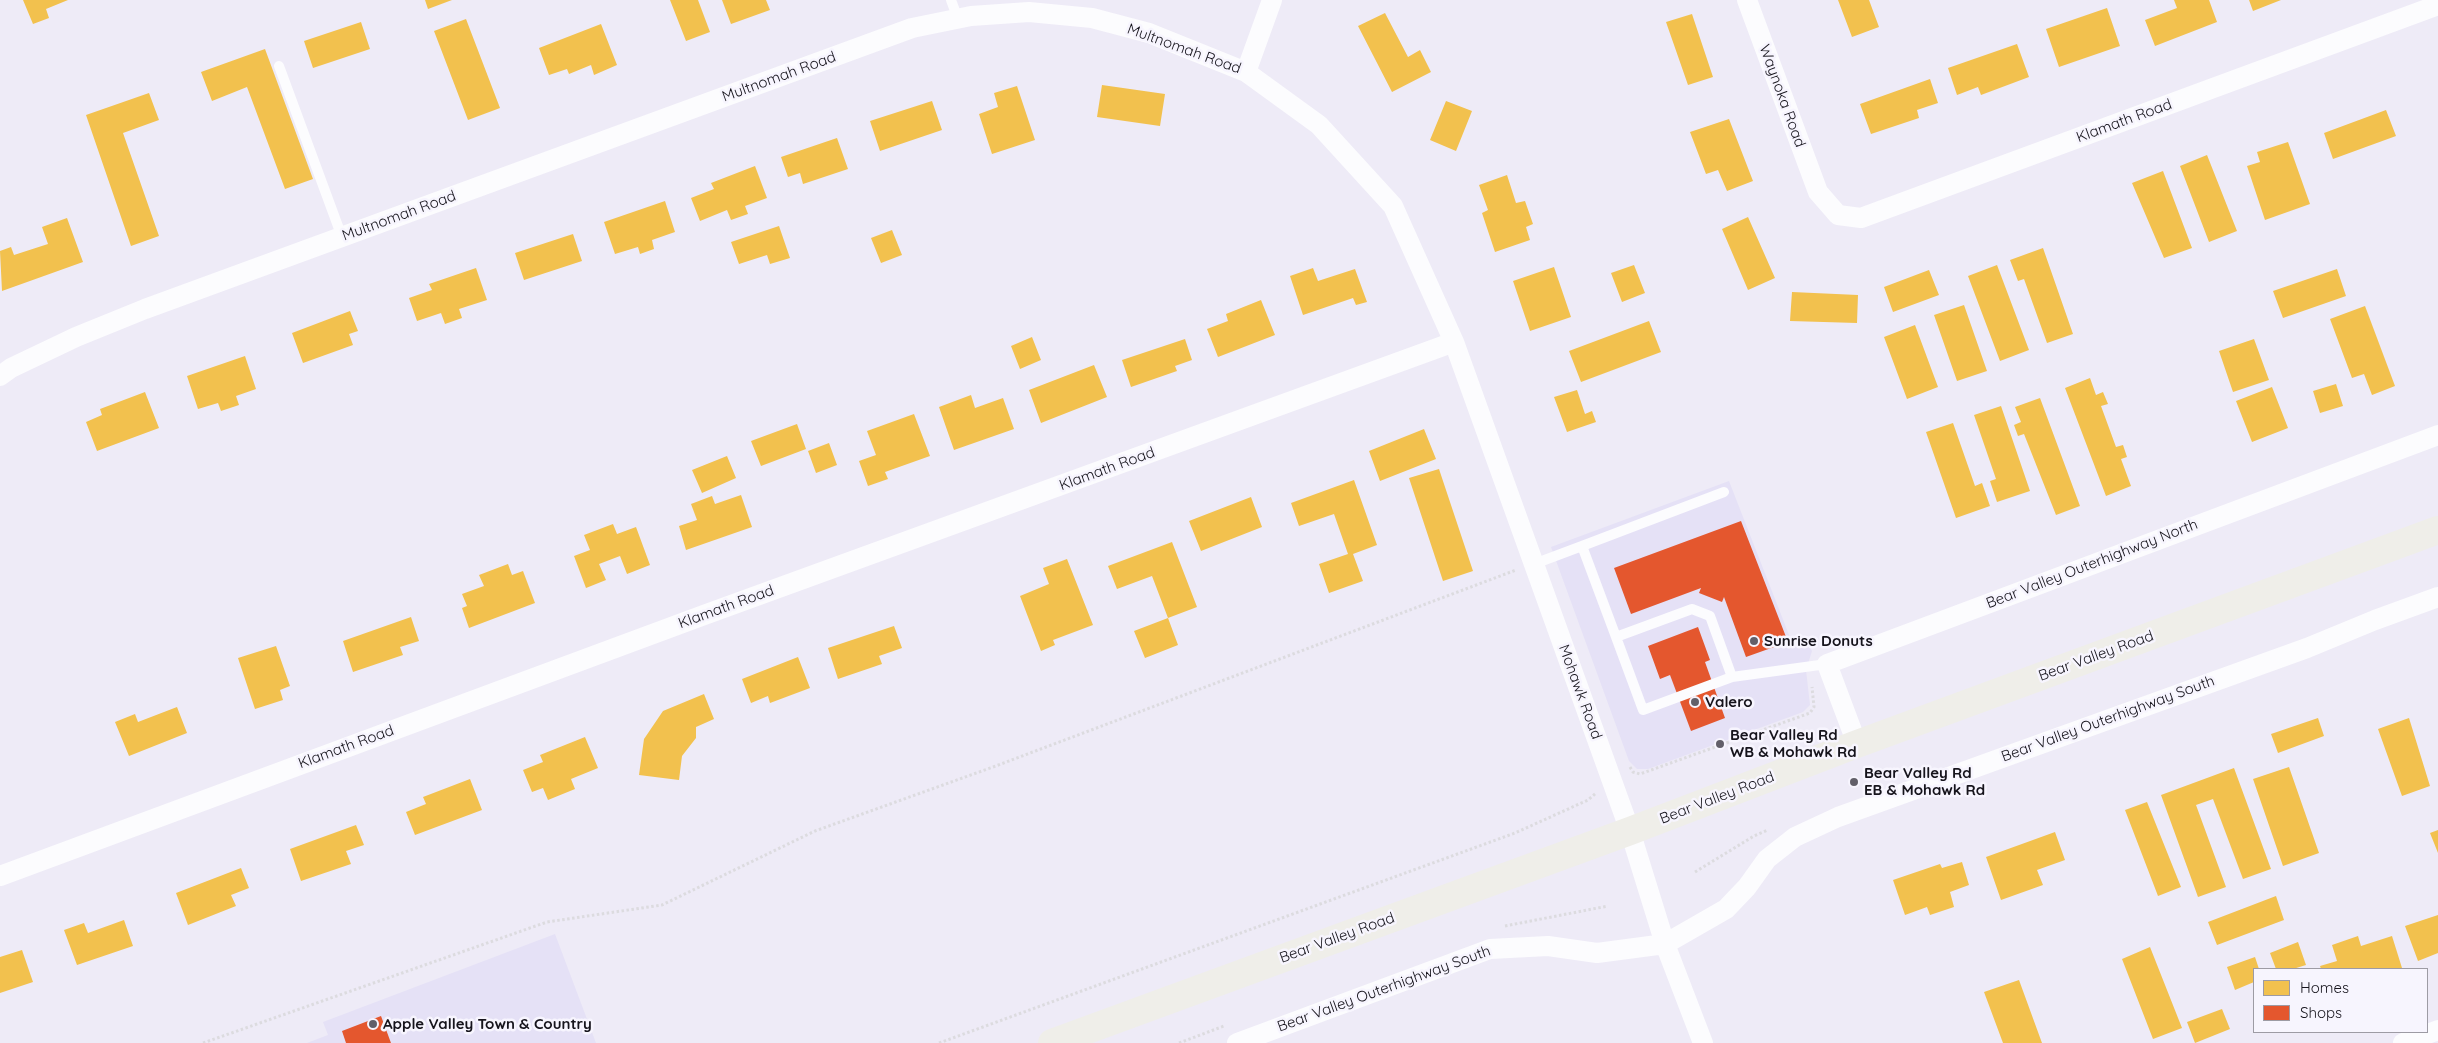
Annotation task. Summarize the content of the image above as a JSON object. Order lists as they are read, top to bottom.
{
  "streets": {
    "main road": ["Bear Valley Road"],
    "street": [
      "Multnomah Road",
      "Waynoka Road",
      "Klamath Road",
      "Bear Valley Outerhighway North",
      "Mohawk Road",
      "Bear Valley Outerhighway South"
    ]
  },
  "crossings": [
    ["Multnomah Road", "Klamath Road"],
    ["Multnomah Road", "Mohawk Road"],
    ["Waynoka Road", "Klamath Road"],
    ["Klamath Road", "Mohawk Road"],
    ["Bear Valley Road", "Mohawk Road"],
    ["Mohawk Road", "Bear Valley Outerhighway South"]
  ],
  "places": [
    "Sunrise Donuts",
    "Valero",
    "Bear Valley Rd WB & Mohawk Rd",
    "Bear Valley Rd EB & Mohawk Rd",
    "Apple Valley Town & Country"
  ],
  "legend": ["Homes", "Shops"]
}
